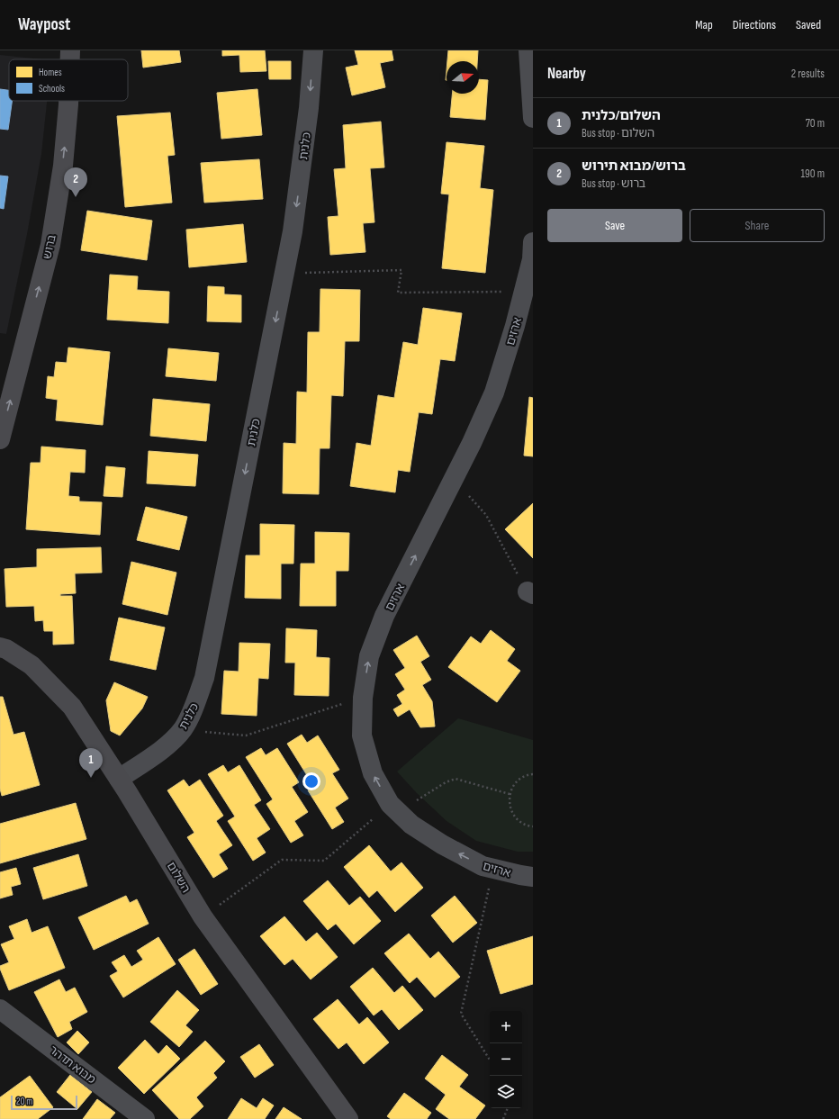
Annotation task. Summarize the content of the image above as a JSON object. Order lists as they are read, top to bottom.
{
  "streets": {
    "street": [
      "כלנית",
      "ברוש",
      "ארזים",
      "השלום",
      "מבוא תדהר"
    ]
  },
  "crossings": [
    ["כלנית", "השלום"]
  ],
  "one_way": ["כלנית", "ברוש", "ארזים"],
  "legend": ["Homes", "Schools"],
  "scale_bar": "20 m",
  "north": "right",
  "page": {
    "header": "Waypost",
    "nav": ["Map", "Directions", "Saved"],
    "heading": ["Nearby", "2 results"],
    "list": [
      {
        "mark": "1",
        "name": "השלום/כלנית",
        "note": "Bus stop · השלום",
        "value": "70 m"
      },
      {
        "mark": "2",
        "name": "ברוש/מבוא תירוש",
        "note": "Bus stop · ברוש",
        "value": "190 m"
      }
    ],
    "pins": ["2", "1"],
    "buttons": ["Save", "Share"],
    "map_buttons": ["+", "−"],
    "scale": "20 m"
  }
}
